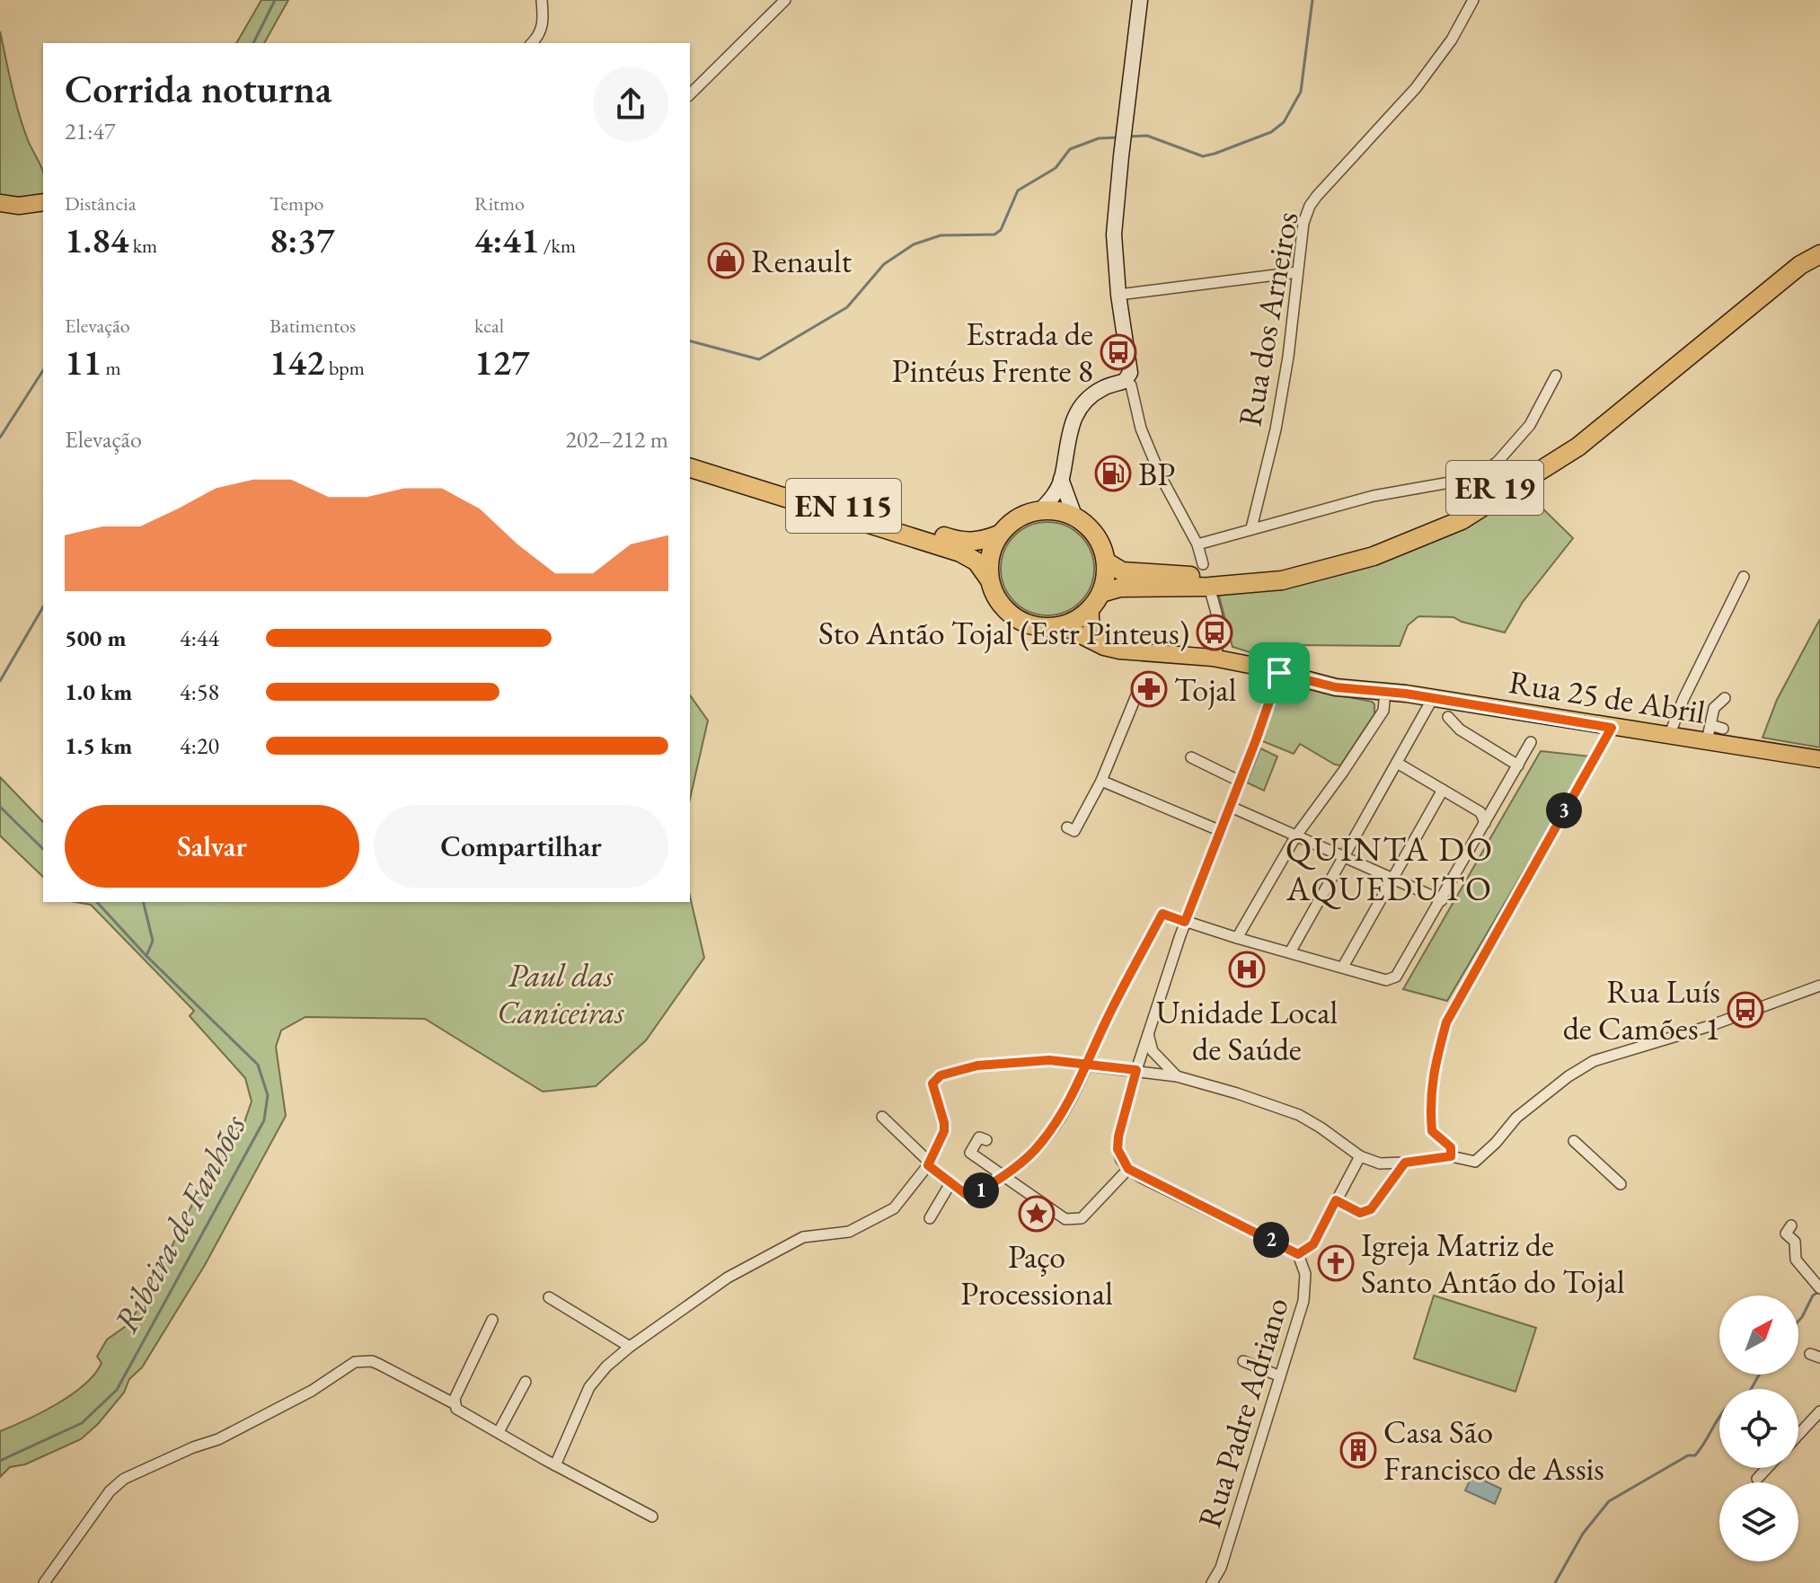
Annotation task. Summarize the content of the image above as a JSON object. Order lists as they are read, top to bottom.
{
  "streets": {
    "highway": ["ER 19", "EN 115"],
    "main road": ["Rua 25 de Abril"],
    "street": ["Rua dos Arneiros", "Rua Padre Adriano"]
  },
  "crossings": [
    ["ER 19", "EN 115"],
    ["ER 19", "Rua 25 de Abril"],
    ["EN 115", "Rua 25 de Abril"]
  ],
  "districts": ["QUINTA DO AQUEDUTO"],
  "water": ["Ribeira de Fanhões"],
  "parks": ["Paul das Caniceiras"],
  "places": {
    "shop": ["Renault"],
    "bus stop": ["Estrada de Pintéus Frente 8", "Sto Antão Tojal (Estr Pinteus)", "Rua Luís de Camões 1"],
    "fuel station": ["BP"],
    "pharmacy": ["Tojal"],
    "hospital": ["Unidade Local de Saúde"],
    "place": ["Paço Processional"],
    "church": ["Igreja Matriz de Santo Antão do Tojal"],
    "building": ["Casa São Francisco de Assis"]
  },
  "north": "top right",
  "page": {
    "heading": ["Corrida noturna", "21:47"],
    "stats": [
      ["Distância", "1.84 km"],
      ["Tempo", "8:37"],
      ["Ritmo", "4:41 /km"],
      ["Elevação", "11 m"],
      ["Batimentos", "142 bpm"],
      ["kcal", "127"]
    ],
    "chart": ["Elevação", "202–212 m"],
    "list": [
      {
        "name": "500 m",
        "note": "4:44"
      },
      {
        "name": "1.0 km",
        "note": "4:58"
      },
      {
        "name": "1.5 km",
        "note": "4:20"
      }
    ],
    "buttons": ["Salvar", "Compartilhar"],
    "pins": ["3", "1", "2"]
  }
}
